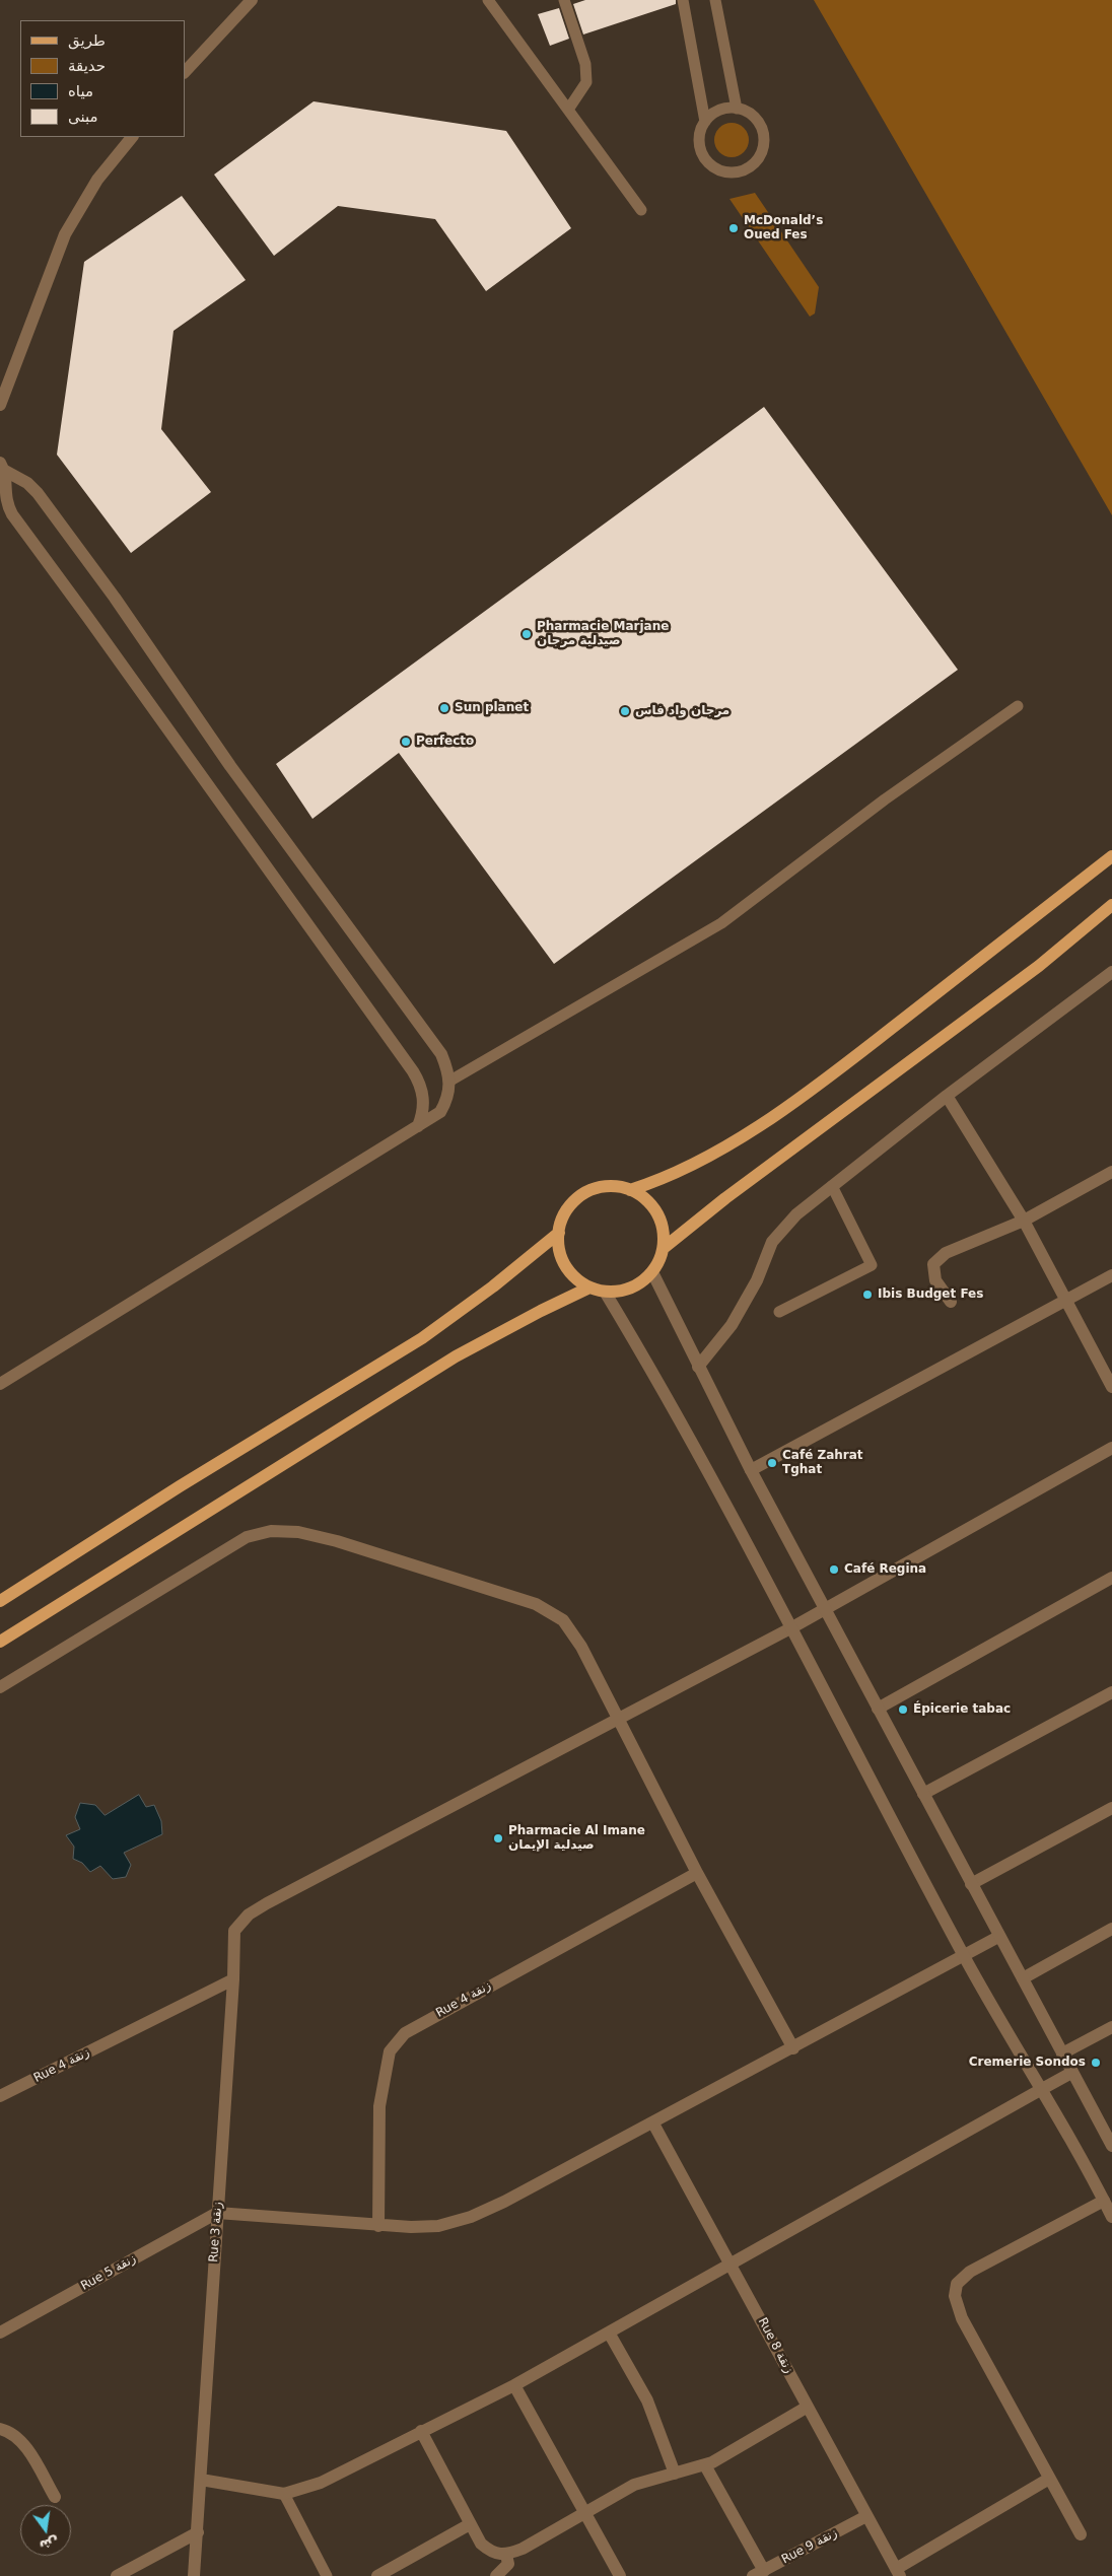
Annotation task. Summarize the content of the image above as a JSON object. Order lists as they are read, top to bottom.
{
  "streets": {
    "street": [
      "Rue 4 زنقة",
      "Rue 3 زنقة",
      "Rue 5 زنقة",
      "Rue 8 زنقة",
      "Rue 9 زنقة"
    ]
  },
  "crossings": [
    ["Rue 4 زنقة", "Rue 3 زنقة"],
    ["Rue 3 زنقة", "Rue 5 زنقة"],
    ["Rue 8 زنقة", "Rue 9 زنقة"]
  ],
  "places": [
    "McDonald’s Oued Fes",
    "Pharmacie Marjane صيدلية مرجان",
    "Sun planet",
    "مرجان واد فاس",
    "Perfecto",
    "Ibis Budget Fes",
    "Café Zahrat Tghat",
    "Café Regina",
    "Épicerie tabac",
    "Pharmacie Al Imane صيدلية الإيمان",
    "Cremerie Sondos"
  ],
  "legend": [
    "طريق",
    "حديقة",
    "مياه",
    "مبنى"
  ],
  "north": "bottom"
}
